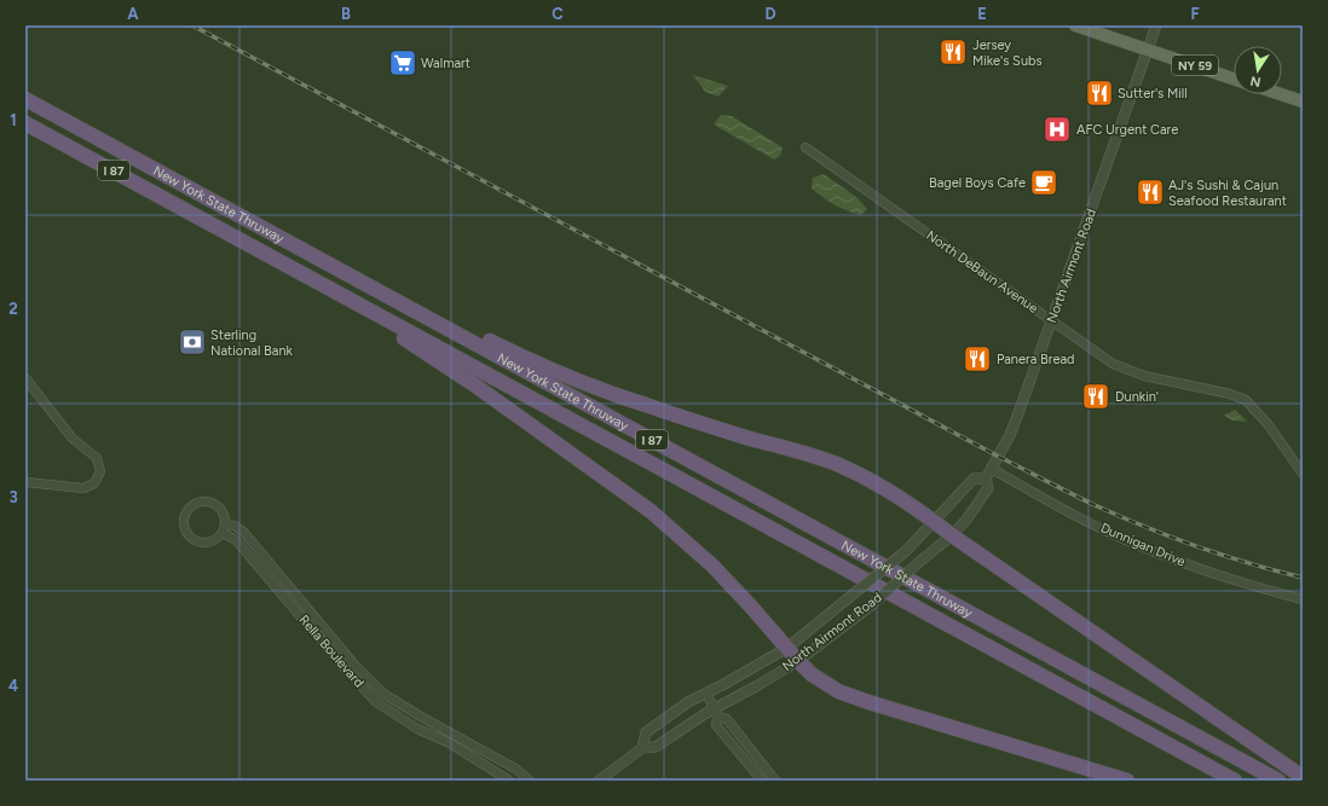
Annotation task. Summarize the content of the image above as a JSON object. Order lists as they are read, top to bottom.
{
  "streets": {
    "highway": ["I 87", "New York State Thruway"],
    "main road": ["NY 59"],
    "street": [
      "North Airmont Road",
      "North DeBaun Avenue",
      "Dunnigan Drive",
      "Rella Boulevard"
    ]
  },
  "crossings": [
    ["NY 59", "North Airmont Road"],
    ["North Airmont Road", "North DeBaun Avenue"],
    ["North Airmont Road", "Dunnigan Drive"]
  ],
  "places": {
    "restaurant": [
      "Jersey Mike's Subs",
      "Sutter's Mill",
      "AJ's Sushi & Cajun Seafood Restaurant",
      "Panera Bread",
      "Dunkin'"
    ],
    "supermarket": ["Walmart"],
    "hospital": ["AFC Urgent Care"],
    "cafe": ["Bagel Boys Cafe"],
    "bank": ["Sterling National Bank"]
  },
  "north": "bottom",
  "grid": {
    "columns": [
      "A",
      "B",
      "C",
      "D",
      "E",
      "F"
    ],
    "rows": [
      "1",
      "2",
      "3",
      "4"
    ]
  }
}
